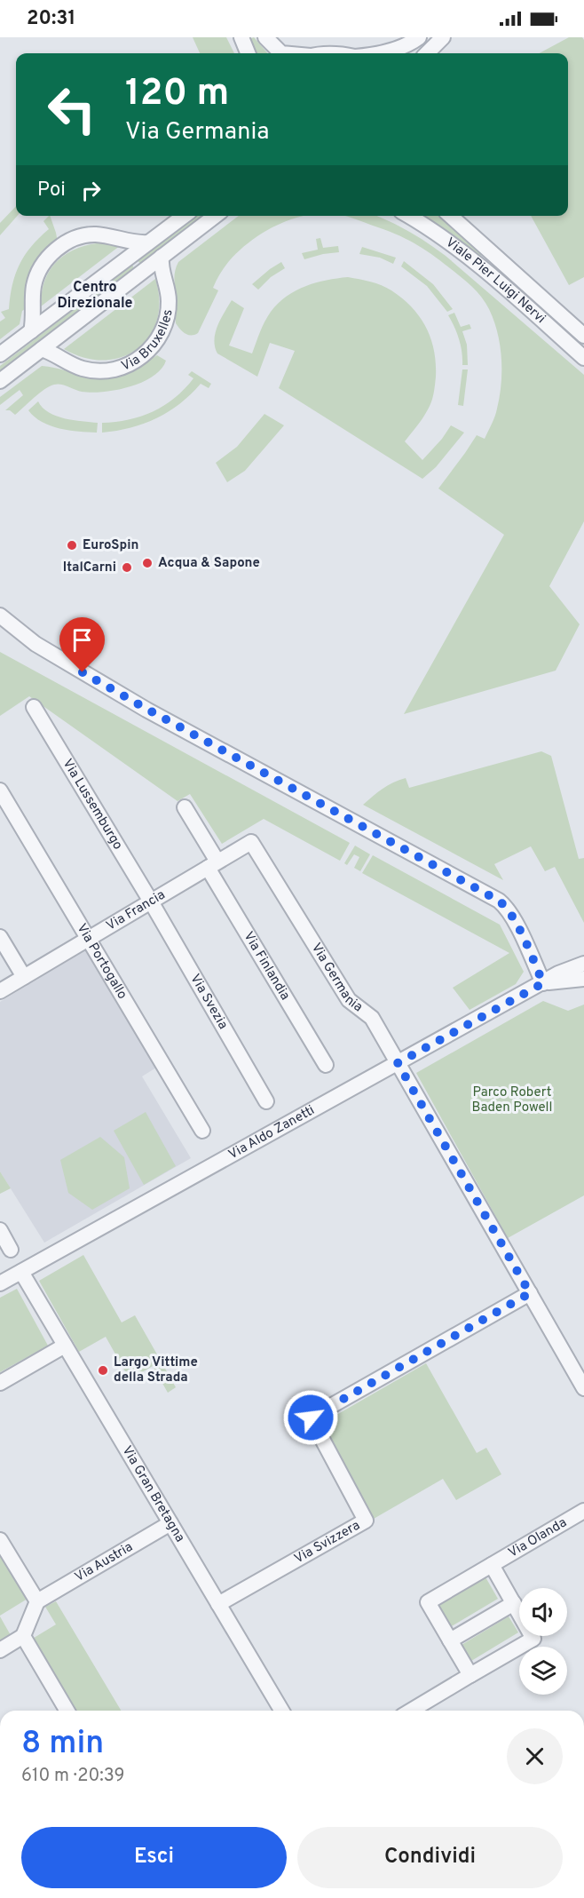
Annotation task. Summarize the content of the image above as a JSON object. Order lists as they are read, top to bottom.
{
  "streets": {
    "street": [
      "Viale Pier Luigi Nervi",
      "Via Bruxelles",
      "Via Lussemburgo",
      "Via Francia",
      "Via Portogallo",
      "Via Finlandia",
      "Via Germania",
      "Via Svezia",
      "Via Aldo Zanetti",
      "Via Gran Bretagna",
      "Via Olanda",
      "Via Svizzera",
      "Via Austria"
    ]
  },
  "crossings": [
    ["Via Lussemburgo", "Via Francia"],
    ["Via Lussemburgo", "Via Svezia"],
    ["Via Francia", "Via Portogallo"],
    ["Via Francia", "Via Finlandia"],
    ["Via Francia", "Via Germania"],
    ["Via Francia", "Via Svezia"],
    ["Via Germania", "Via Aldo Zanetti"],
    ["Via Germania", "Via Svizzera"],
    ["Via Aldo Zanetti", "Via Gran Bretagna"],
    ["Via Gran Bretagna", "Via Svizzera"],
    ["Via Gran Bretagna", "Via Austria"]
  ],
  "districts": ["Centro Direzionale"],
  "parks": ["Parco Robert Baden Powell"],
  "places": [
    "EuroSpin",
    "Acqua & Sapone",
    "ItalCarni",
    "Largo Vittime della Strada"
  ],
  "page": {
    "status": "20:31",
    "turn": ["120 m", "Via Germania"],
    "then": "Poi",
    "heading": ["8 min", "610 m · 20:39"],
    "buttons": ["Esci", "Condividi"]
  }
}
